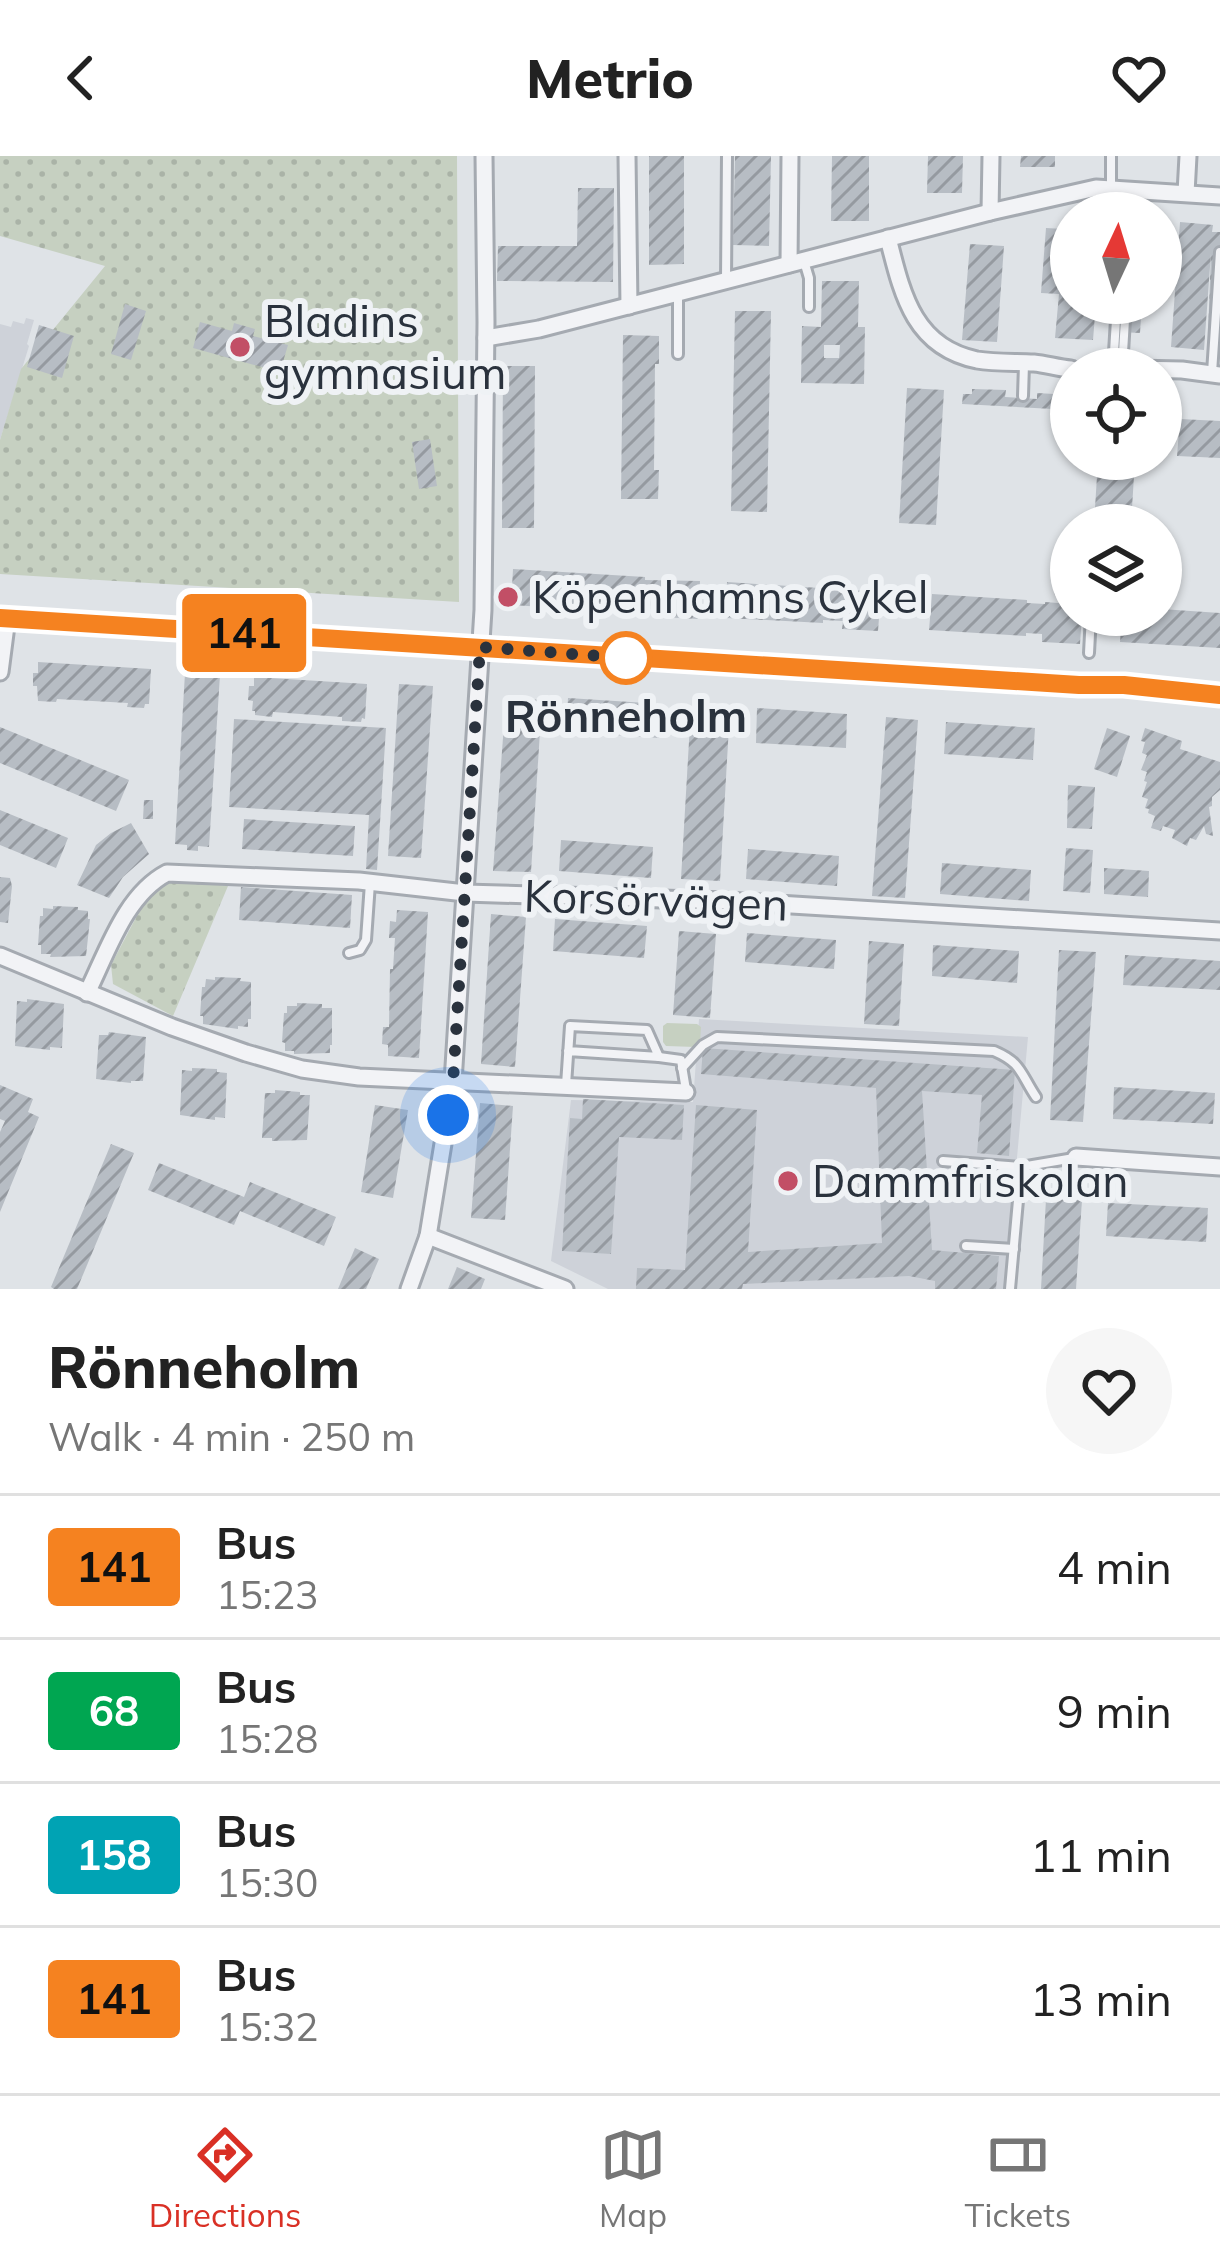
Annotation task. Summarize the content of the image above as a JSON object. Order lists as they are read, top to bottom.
{
  "streets": {
    "street": ["Korsörvägen"]
  },
  "places": [
    "Bladins gymnasium",
    "Köpenhamns Cykel",
    "Rönneholm",
    "Dammfriskolan"
  ],
  "lines": ["bus line 141"],
  "north": "top",
  "page": {
    "header": "Metrio",
    "on_map": "141",
    "heading": ["Rönneholm", "Walk · 4 min · 250 m"],
    "list": [
      {
        "mark": "141",
        "name": "Bus",
        "note": "15:23",
        "value": "4 min"
      },
      {
        "mark": "68",
        "name": "Bus",
        "note": "15:28",
        "value": "9 min"
      },
      {
        "mark": "158",
        "name": "Bus",
        "note": "15:30",
        "value": "11 min"
      },
      {
        "mark": "141",
        "name": "Bus",
        "note": "15:32",
        "value": "13 min"
      }
    ],
    "tabs": ["Directions", "Map", "Tickets"]
  }
}
